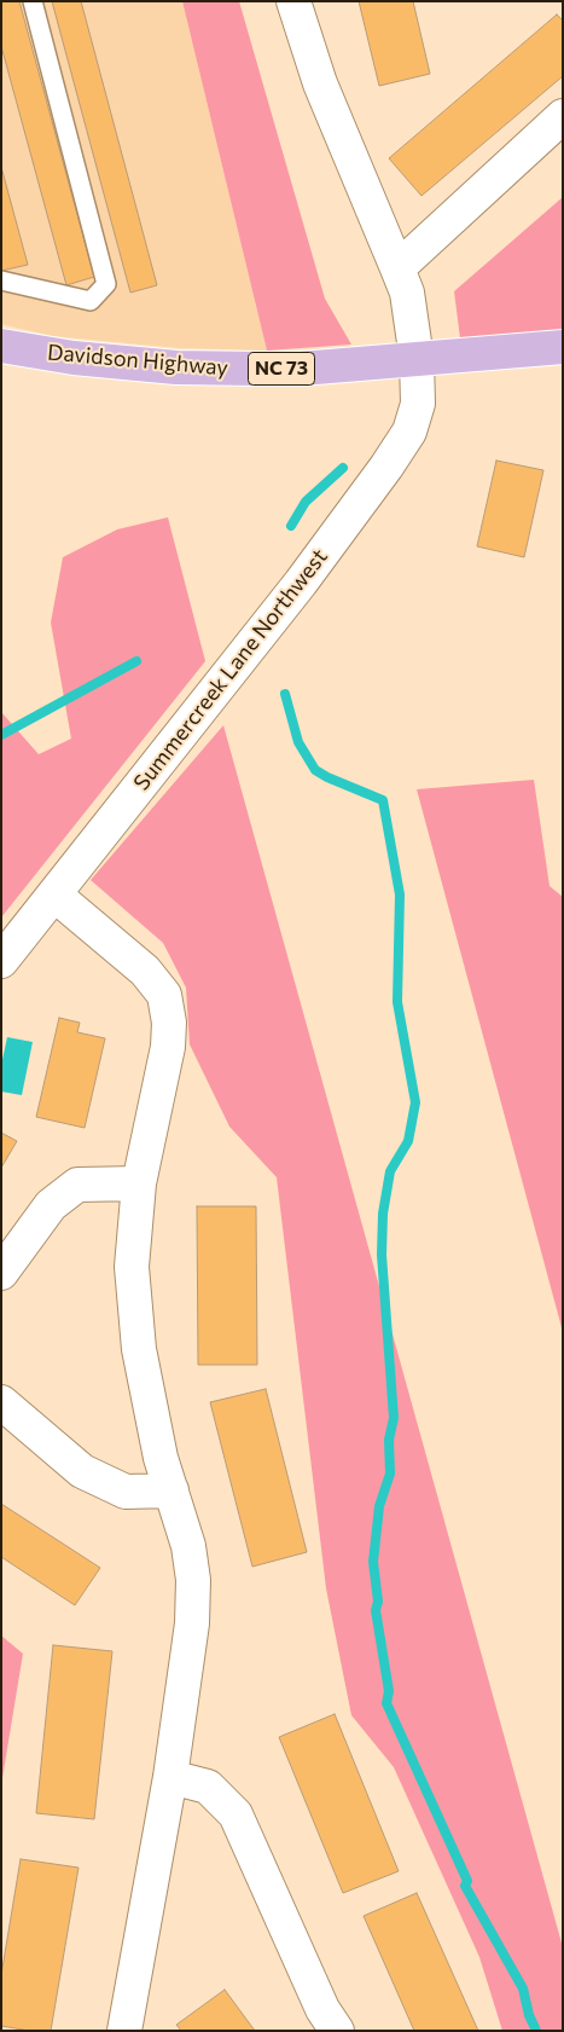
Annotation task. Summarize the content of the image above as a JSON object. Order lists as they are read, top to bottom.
{
  "streets": {
    "main road": ["Davidson Highway", "NC 73"],
    "street": ["Summercreek Lane Northwest"]
  },
  "crossings": [
    ["Davidson Highway", "Summercreek Lane Northwest"]
  ]
}
